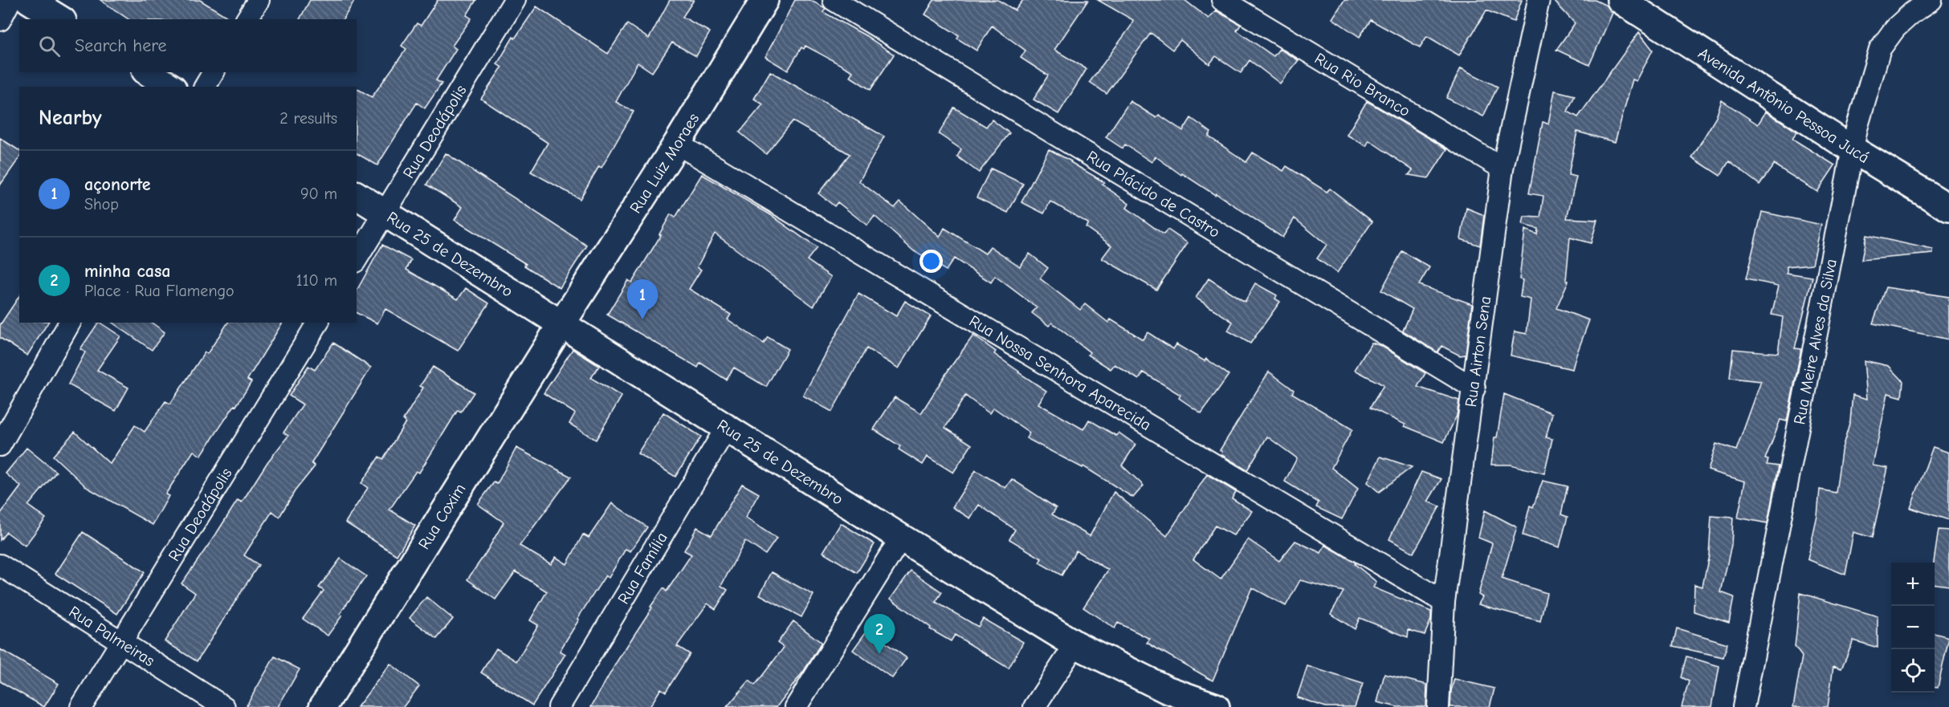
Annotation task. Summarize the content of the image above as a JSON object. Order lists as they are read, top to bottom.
{
  "streets": {
    "street": [
      "Rua Rio Branco",
      "Avenida Antônio Pessoa Jucá",
      "Rua Deodápolis",
      "Rua Luiz Moraes",
      "Rua Plácido de Castro",
      "Rua 25 de Dezembro",
      "Rua Meire Alves da Silva",
      "Rua Airton Sena",
      "Rua Nossa Senhora Aparecida",
      "Rua Coxim",
      "Rua Família",
      "Rua Palmeiras"
    ]
  },
  "crossings": [
    ["Rua Rio Branco", "Rua Airton Sena"],
    ["Avenida Antônio Pessoa Jucá", "Rua Meire Alves da Silva"],
    ["Rua Deodápolis", "Rua 25 de Dezembro"],
    ["Rua Deodápolis", "Rua Palmeiras"],
    ["Rua Luiz Moraes", "Rua 25 de Dezembro"],
    ["Rua Luiz Moraes", "Rua Nossa Senhora Aparecida"],
    ["Rua Luiz Moraes", "Rua Coxim"],
    ["Rua Plácido de Castro", "Rua Airton Sena"],
    ["Rua 25 de Dezembro", "Rua Coxim"],
    ["Rua 25 de Dezembro", "Rua Família"],
    ["Rua Airton Sena", "Rua Nossa Senhora Aparecida"]
  ],
  "page": {
    "search": "Search here",
    "heading": ["Nearby", "2 results"],
    "list": [
      {
        "mark": "1",
        "name": "açonorte",
        "note": "Shop",
        "value": "90 m"
      },
      {
        "mark": "2",
        "name": "minha casa",
        "note": "Place · Rua Flamengo",
        "value": "110 m"
      }
    ],
    "pins": ["1", "2"],
    "map_buttons": ["+", "−"]
  }
}
